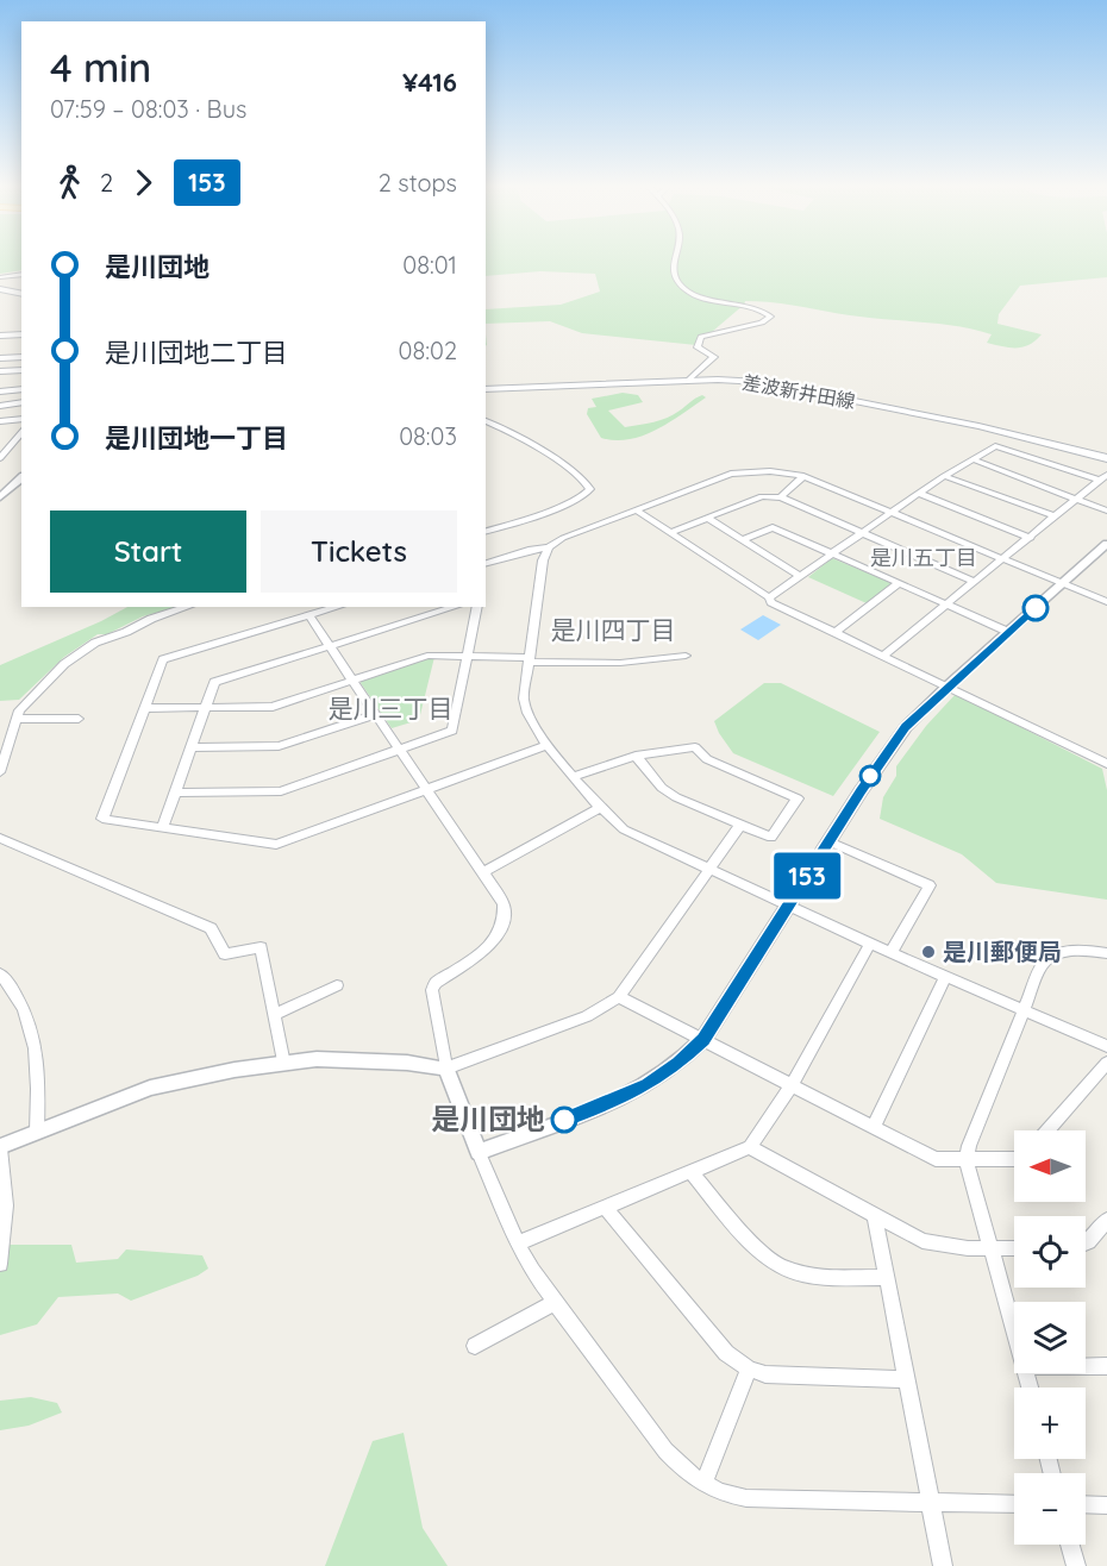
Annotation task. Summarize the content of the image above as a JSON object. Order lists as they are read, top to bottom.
{
  "streets": {
    "main road": ["差波新井田線"]
  },
  "districts": ["是川五丁目", "是川四丁目", "是川三丁目"],
  "places": ["是川郵便局", "是川団地"],
  "lines": ["bus line 153"],
  "north": "left",
  "page": {
    "on_map": "153",
    "heading": ["4 min", "07:59 – 08:03 · Bus", "¥416"],
    "legs": ["2", "153", "2 stops"],
    "list": [
      {
        "name": "是川団地",
        "value": "08:01"
      },
      {
        "name": "是川団地二丁目",
        "value": "08:02"
      },
      {
        "name": "是川団地一丁目",
        "value": "08:03"
      }
    ],
    "buttons": ["Start", "Tickets"],
    "map_buttons": ["+", "−"]
  }
}
